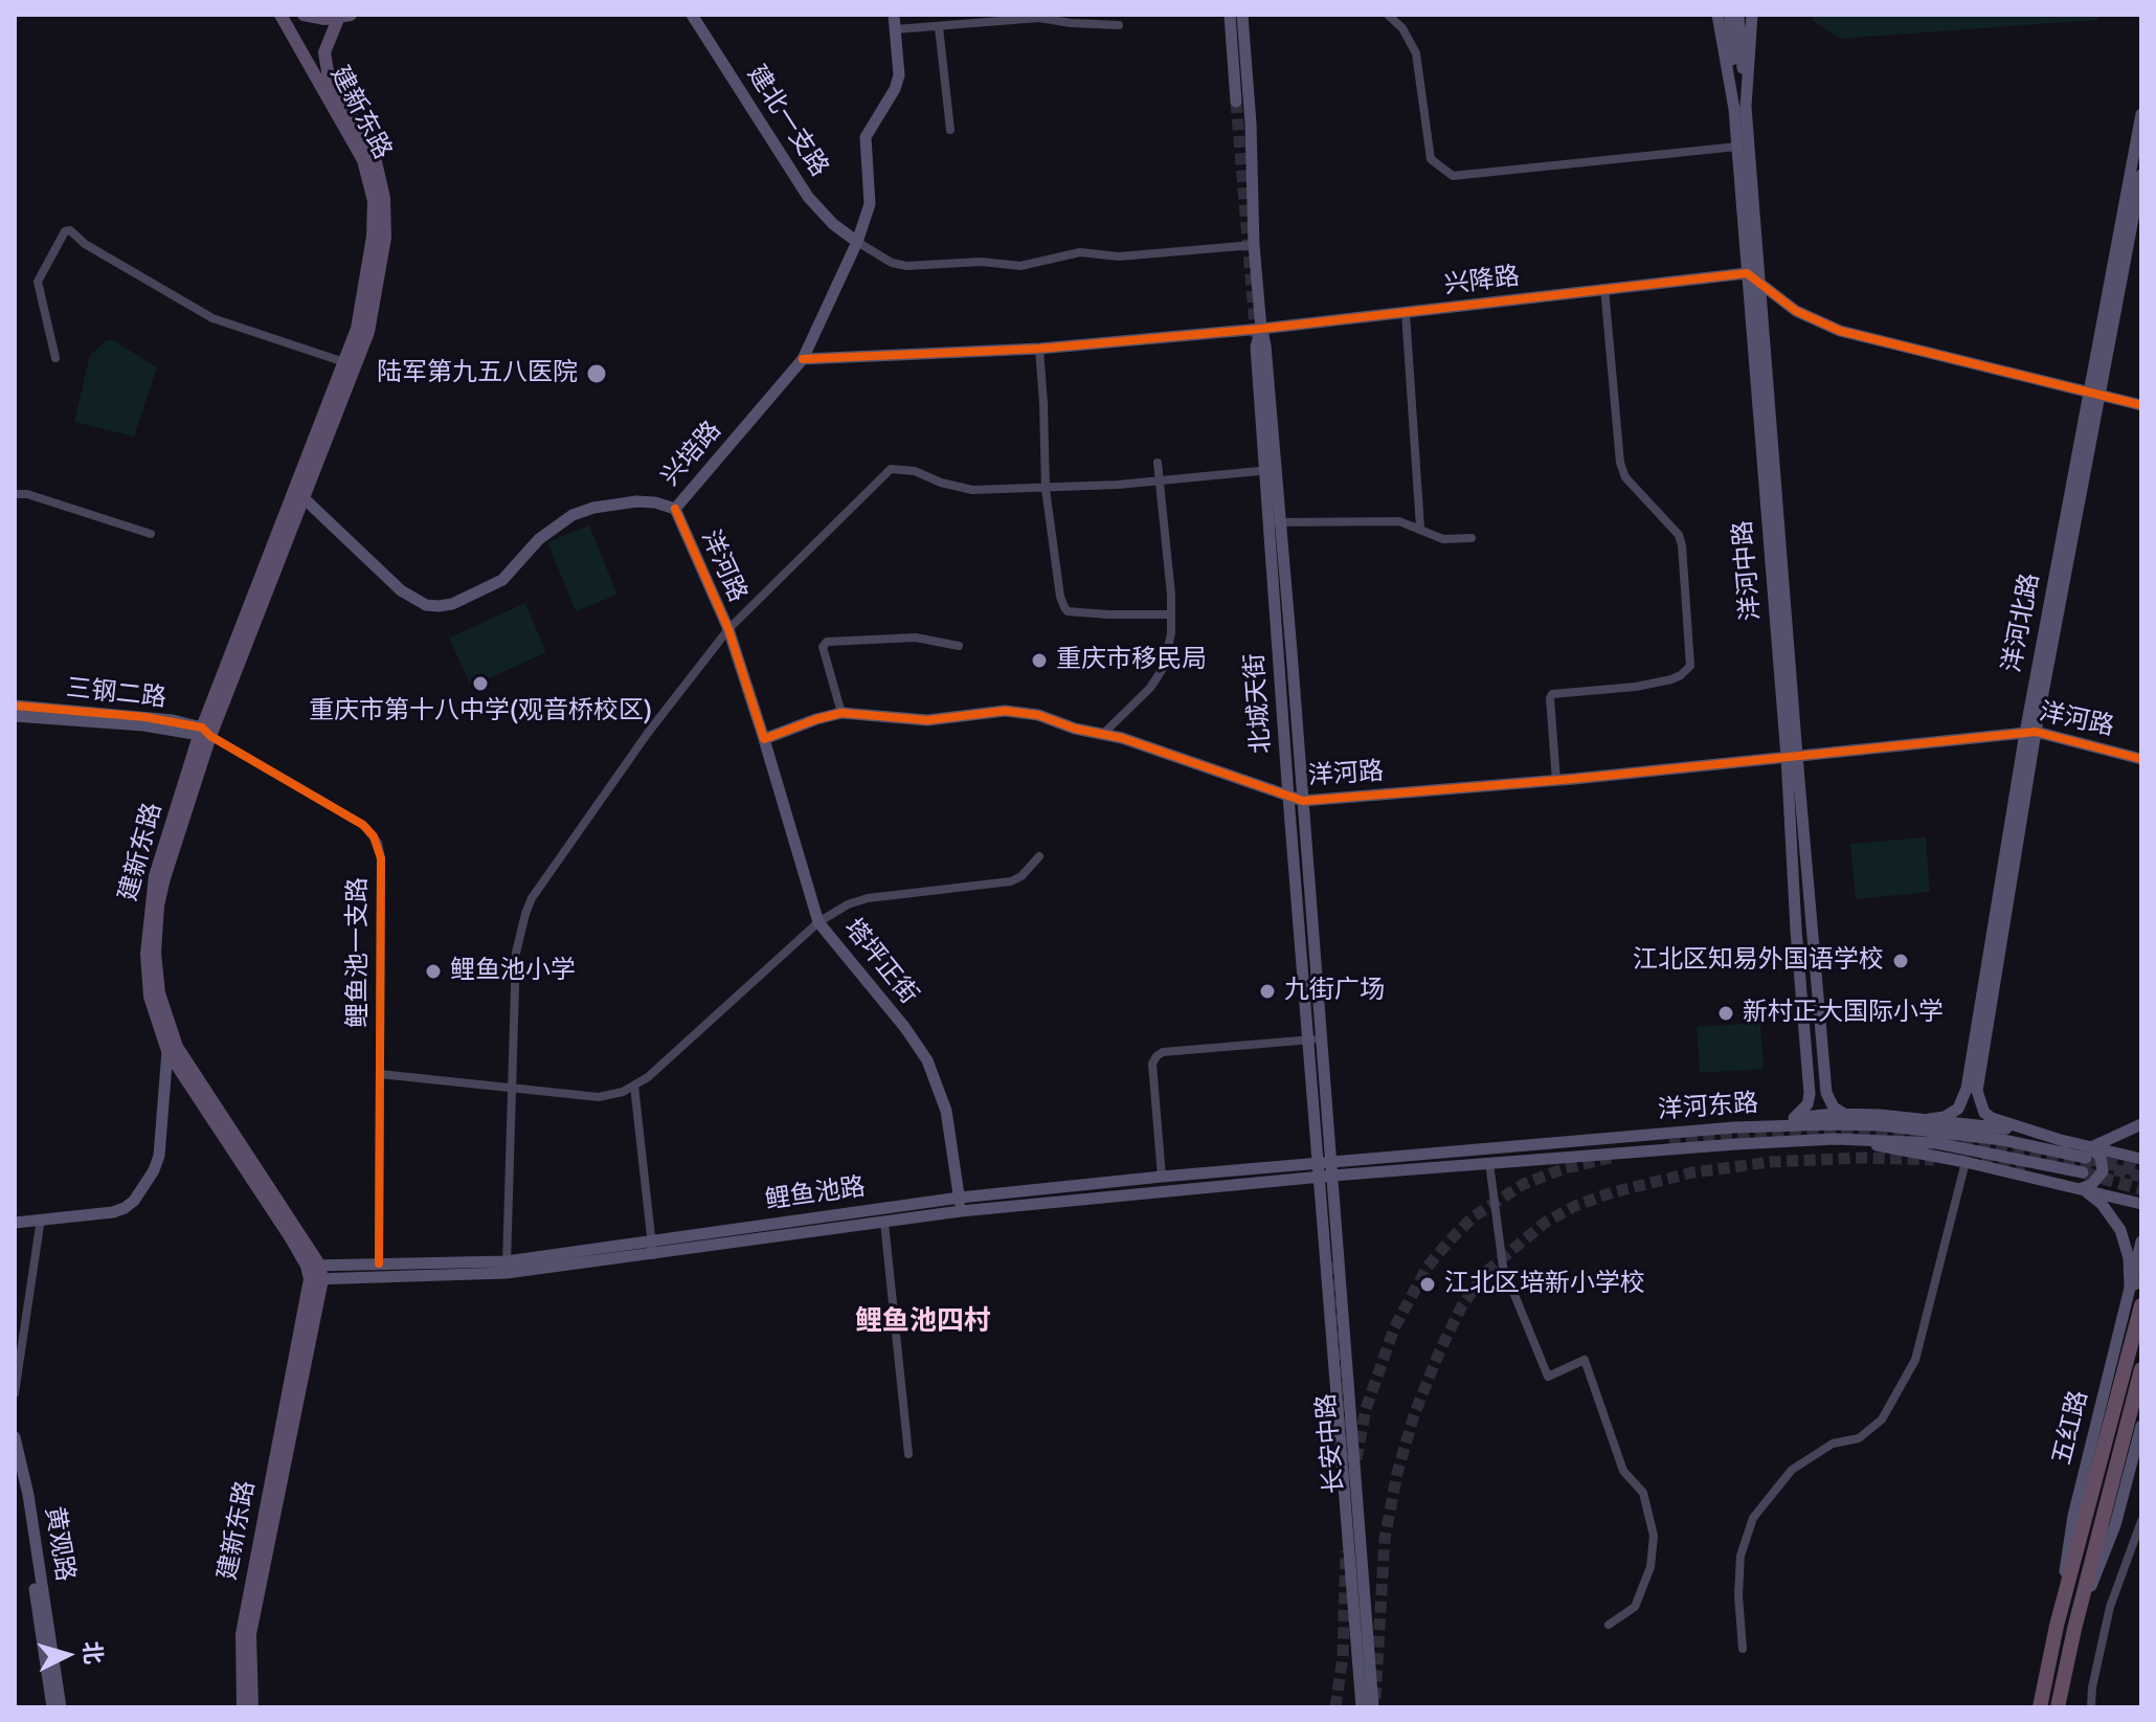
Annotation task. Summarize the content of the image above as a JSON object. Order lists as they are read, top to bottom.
{
  "streets": {
    "highway": ["五红路"],
    "main road": [
      "建新东路",
      "建北一支路",
      "兴降路",
      "兴培路",
      "洋河路",
      "洋河中路",
      "洋河北路",
      "三钢二路",
      "北城天街",
      "塔坪正街",
      "洋河东路",
      "鲤鱼池路",
      "长安中路",
      "黄观路"
    ],
    "street": ["鲤鱼池一支路"]
  },
  "crossings": [
    ["建新东路", "兴培路"],
    ["建新东路", "三钢二路"],
    ["建新东路", "鲤鱼池一支路"],
    ["建新东路", "鲤鱼池路"],
    ["建北一支路", "兴培路"],
    ["兴降路", "兴培路"],
    ["兴降路", "洋河中路"],
    ["兴降路", "北城天街"],
    ["兴培路", "洋河路"],
    ["洋河路", "洋河中路"],
    ["洋河路", "洋河北路"],
    ["洋河路", "北城天街"],
    ["洋河路", "塔坪正街"],
    ["三钢二路", "鲤鱼池一支路"],
    ["北城天街", "洋河东路"],
    ["北城天街", "鲤鱼池路"],
    ["北城天街", "长安中路"],
    ["鲤鱼池一支路", "鲤鱼池路"],
    ["塔坪正街", "鲤鱼池路"],
    ["洋河东路", "鲤鱼池路"],
    ["洋河东路", "长安中路"],
    ["鲤鱼池路", "长安中路"]
  ],
  "districts": ["鲤鱼池四村"],
  "places": [
    "陆军第九五八医院",
    "重庆市移民局",
    "重庆市第十八中学(观音桥校区)",
    "江北区知易外国语学校",
    "鲤鱼池小学",
    "九街广场",
    "新村正大国际小学",
    "江北区培新小学校"
  ],
  "north": "right"
}
